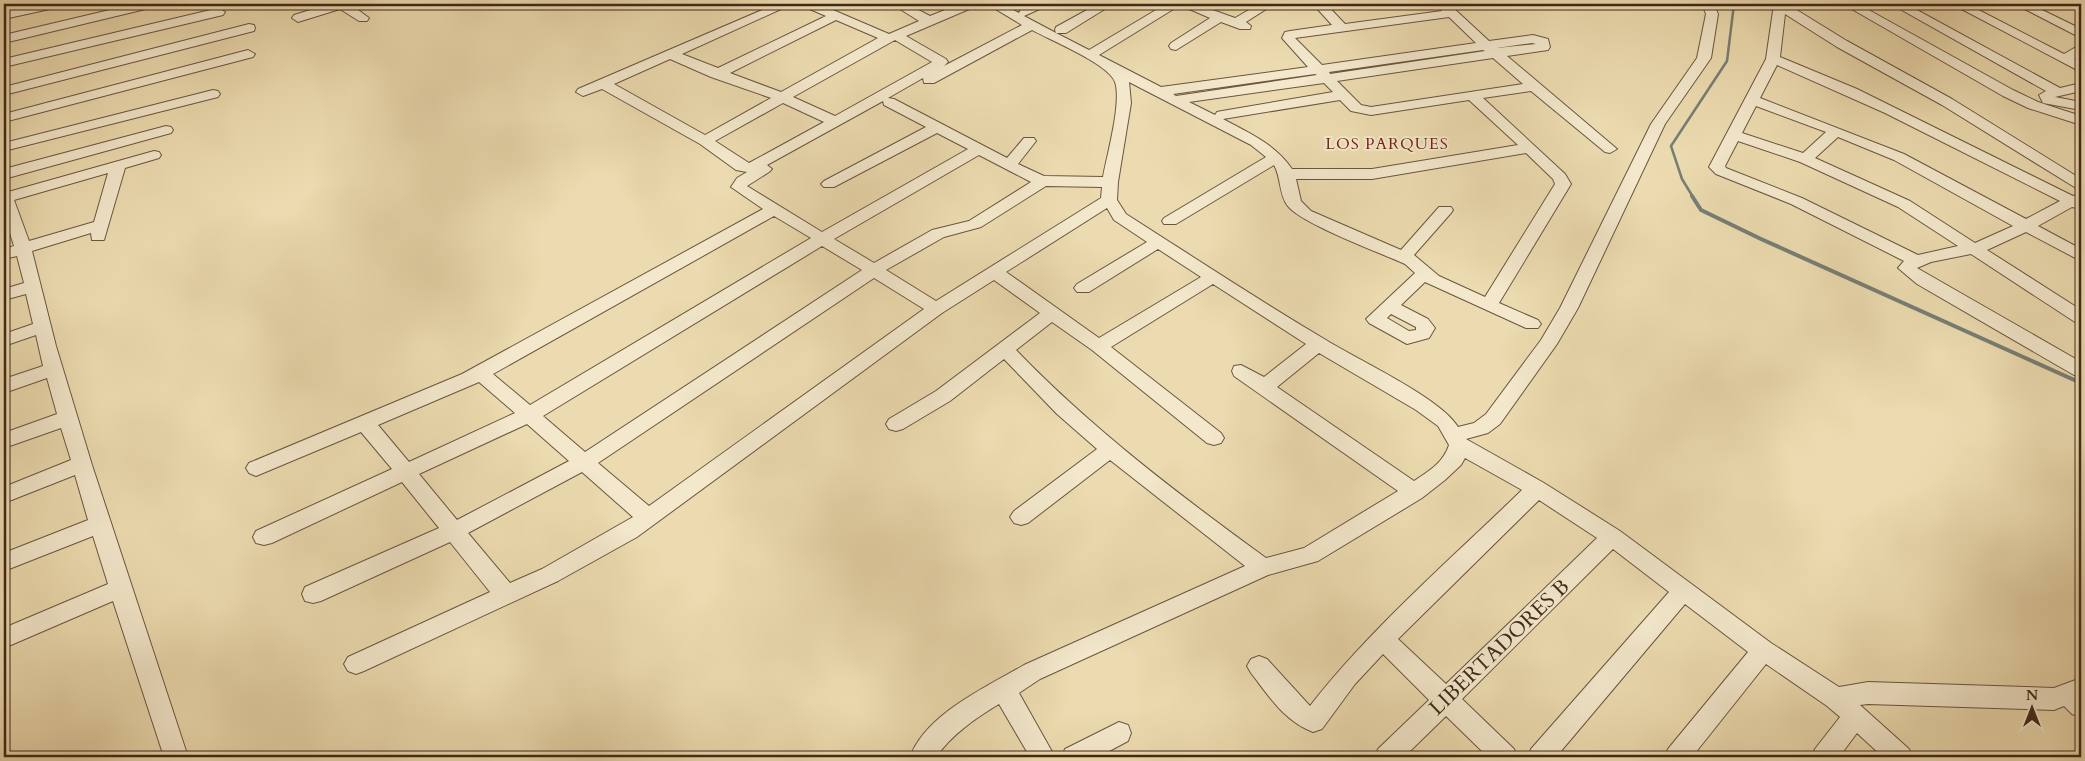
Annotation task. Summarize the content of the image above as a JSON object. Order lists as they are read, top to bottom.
{
  "streets": {
    "street": ["LIBERTADORES B"]
  },
  "districts": ["LOS PARQUES"],
  "north": "top"
}
